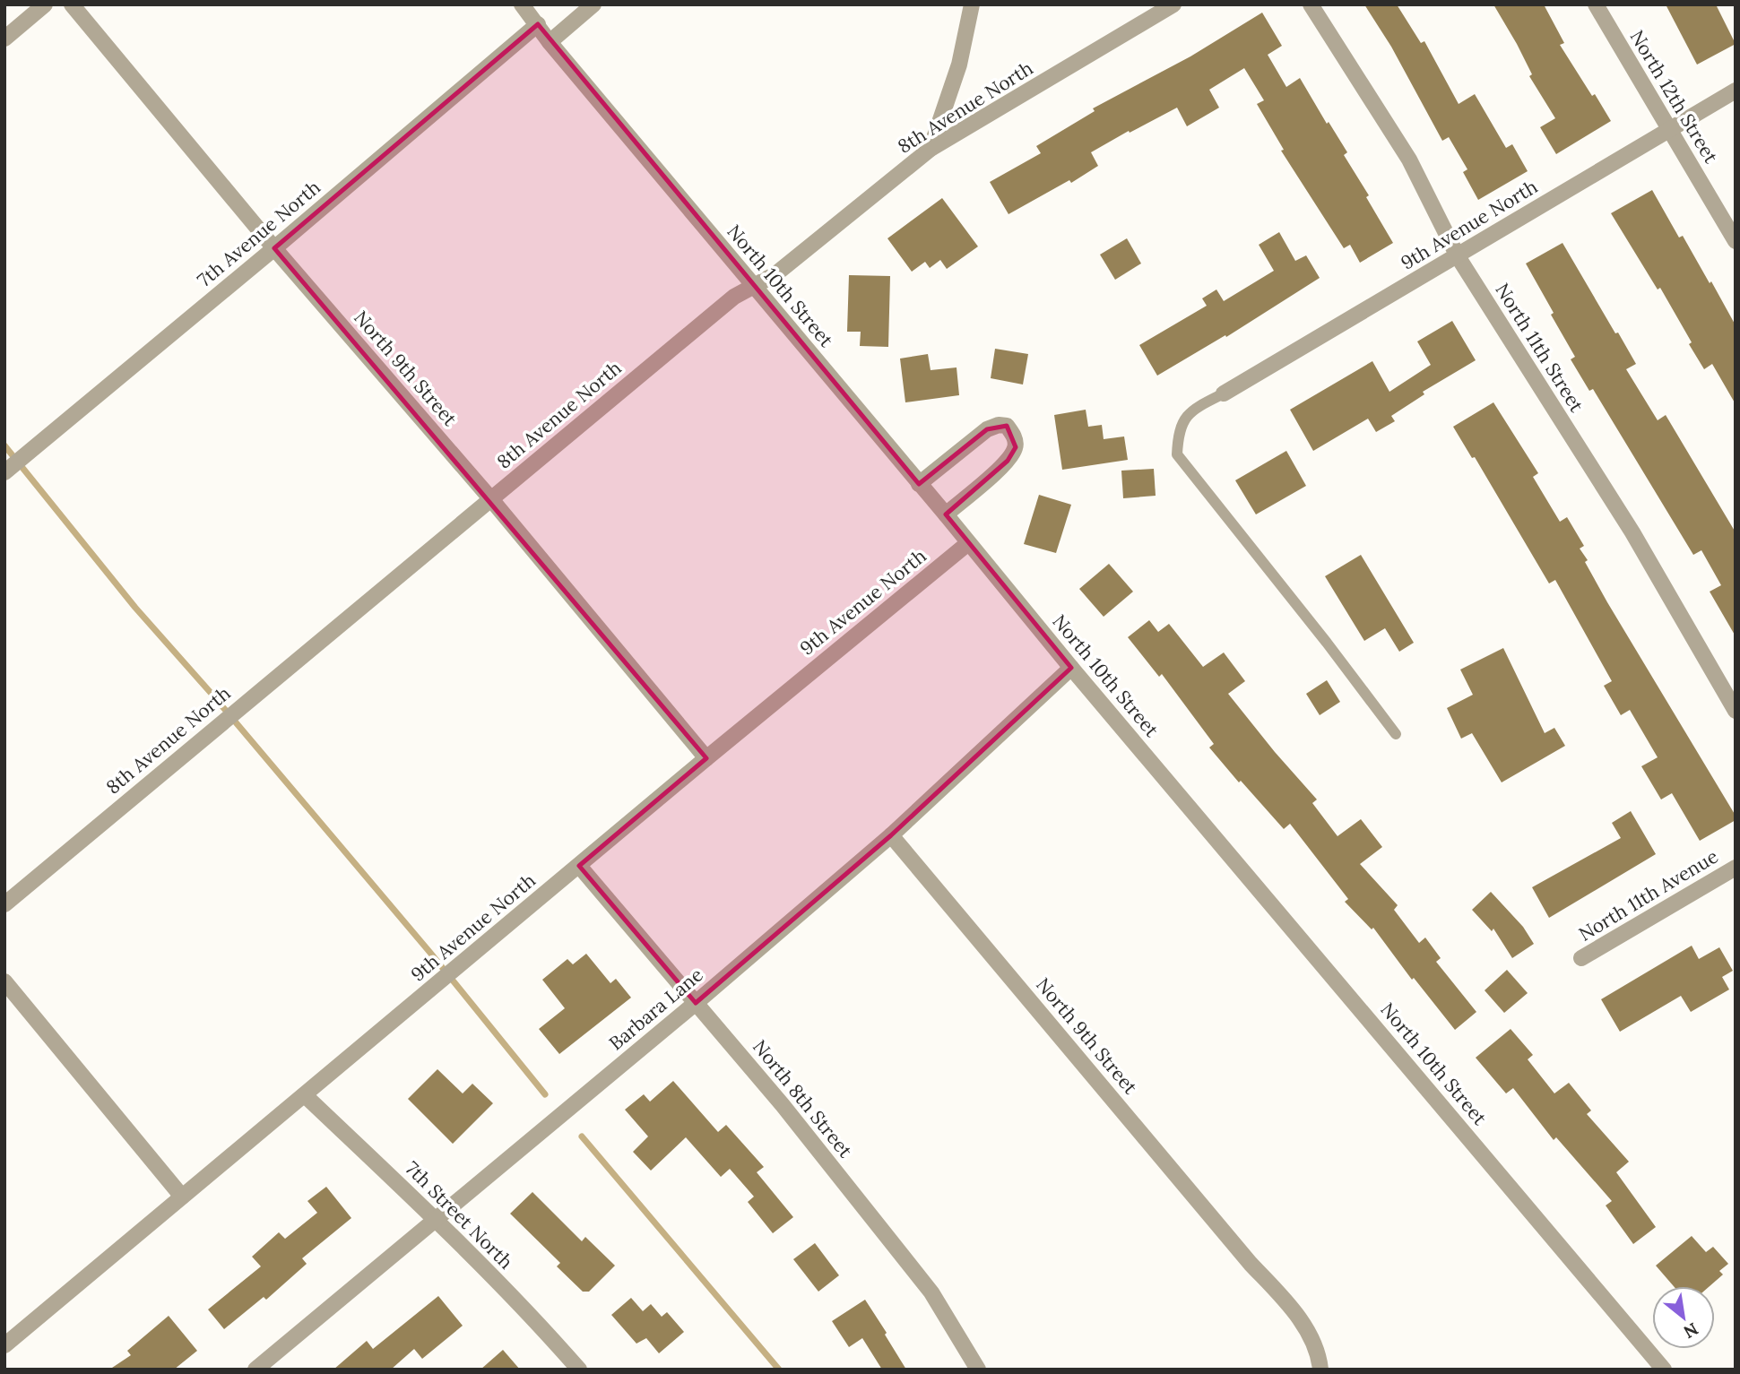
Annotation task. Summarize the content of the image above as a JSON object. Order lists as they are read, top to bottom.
{
  "streets": {
    "street": [
      "North 12th Street",
      "8th Avenue North",
      "9th Avenue North",
      "7th Avenue North",
      "North 10th Street",
      "North 11th Street",
      "North 9th Street",
      "North 11th Avenue",
      "Barbara Lane",
      "North 8th Street",
      "7th Street North"
    ]
  },
  "crossings": [
    ["North 12th Street", "9th Avenue North"],
    ["8th Avenue North", "North 10th Street"],
    ["8th Avenue North", "North 9th Street"],
    ["9th Avenue North", "North 10th Street"],
    ["9th Avenue North", "North 11th Street"],
    ["9th Avenue North", "North 9th Street"],
    ["9th Avenue North", "North 8th Street"],
    ["9th Avenue North", "7th Street North"],
    ["7th Avenue North", "North 10th Street"],
    ["7th Avenue North", "North 9th Street"],
    ["North 10th Street", "Barbara Lane"],
    ["North 9th Street", "Barbara Lane"],
    ["Barbara Lane", "North 8th Street"],
    ["Barbara Lane", "7th Street North"]
  ],
  "north": "bottom right"
}
